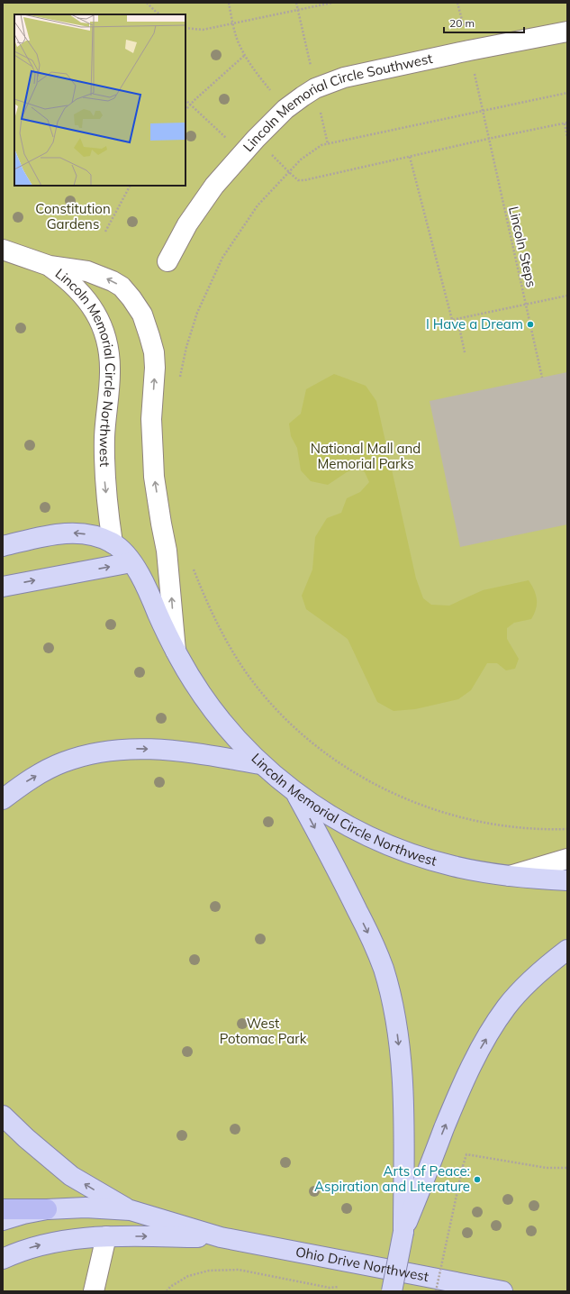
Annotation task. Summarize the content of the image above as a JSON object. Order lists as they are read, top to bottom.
{
  "streets": {
    "main road": ["Lincoln Memorial Circle Northwest", "Ohio Drive Northwest"],
    "street": ["Lincoln Memorial Circle Southwest"],
    "path": ["Lincoln Steps"]
  },
  "parks": ["Constitution Gardens", "National Mall and Memorial Parks", "West Potomac Park"],
  "places": ["I Have a Dream", "Arts of Peace: Aspiration and Literature"],
  "scale_bar": "20 m"
}
